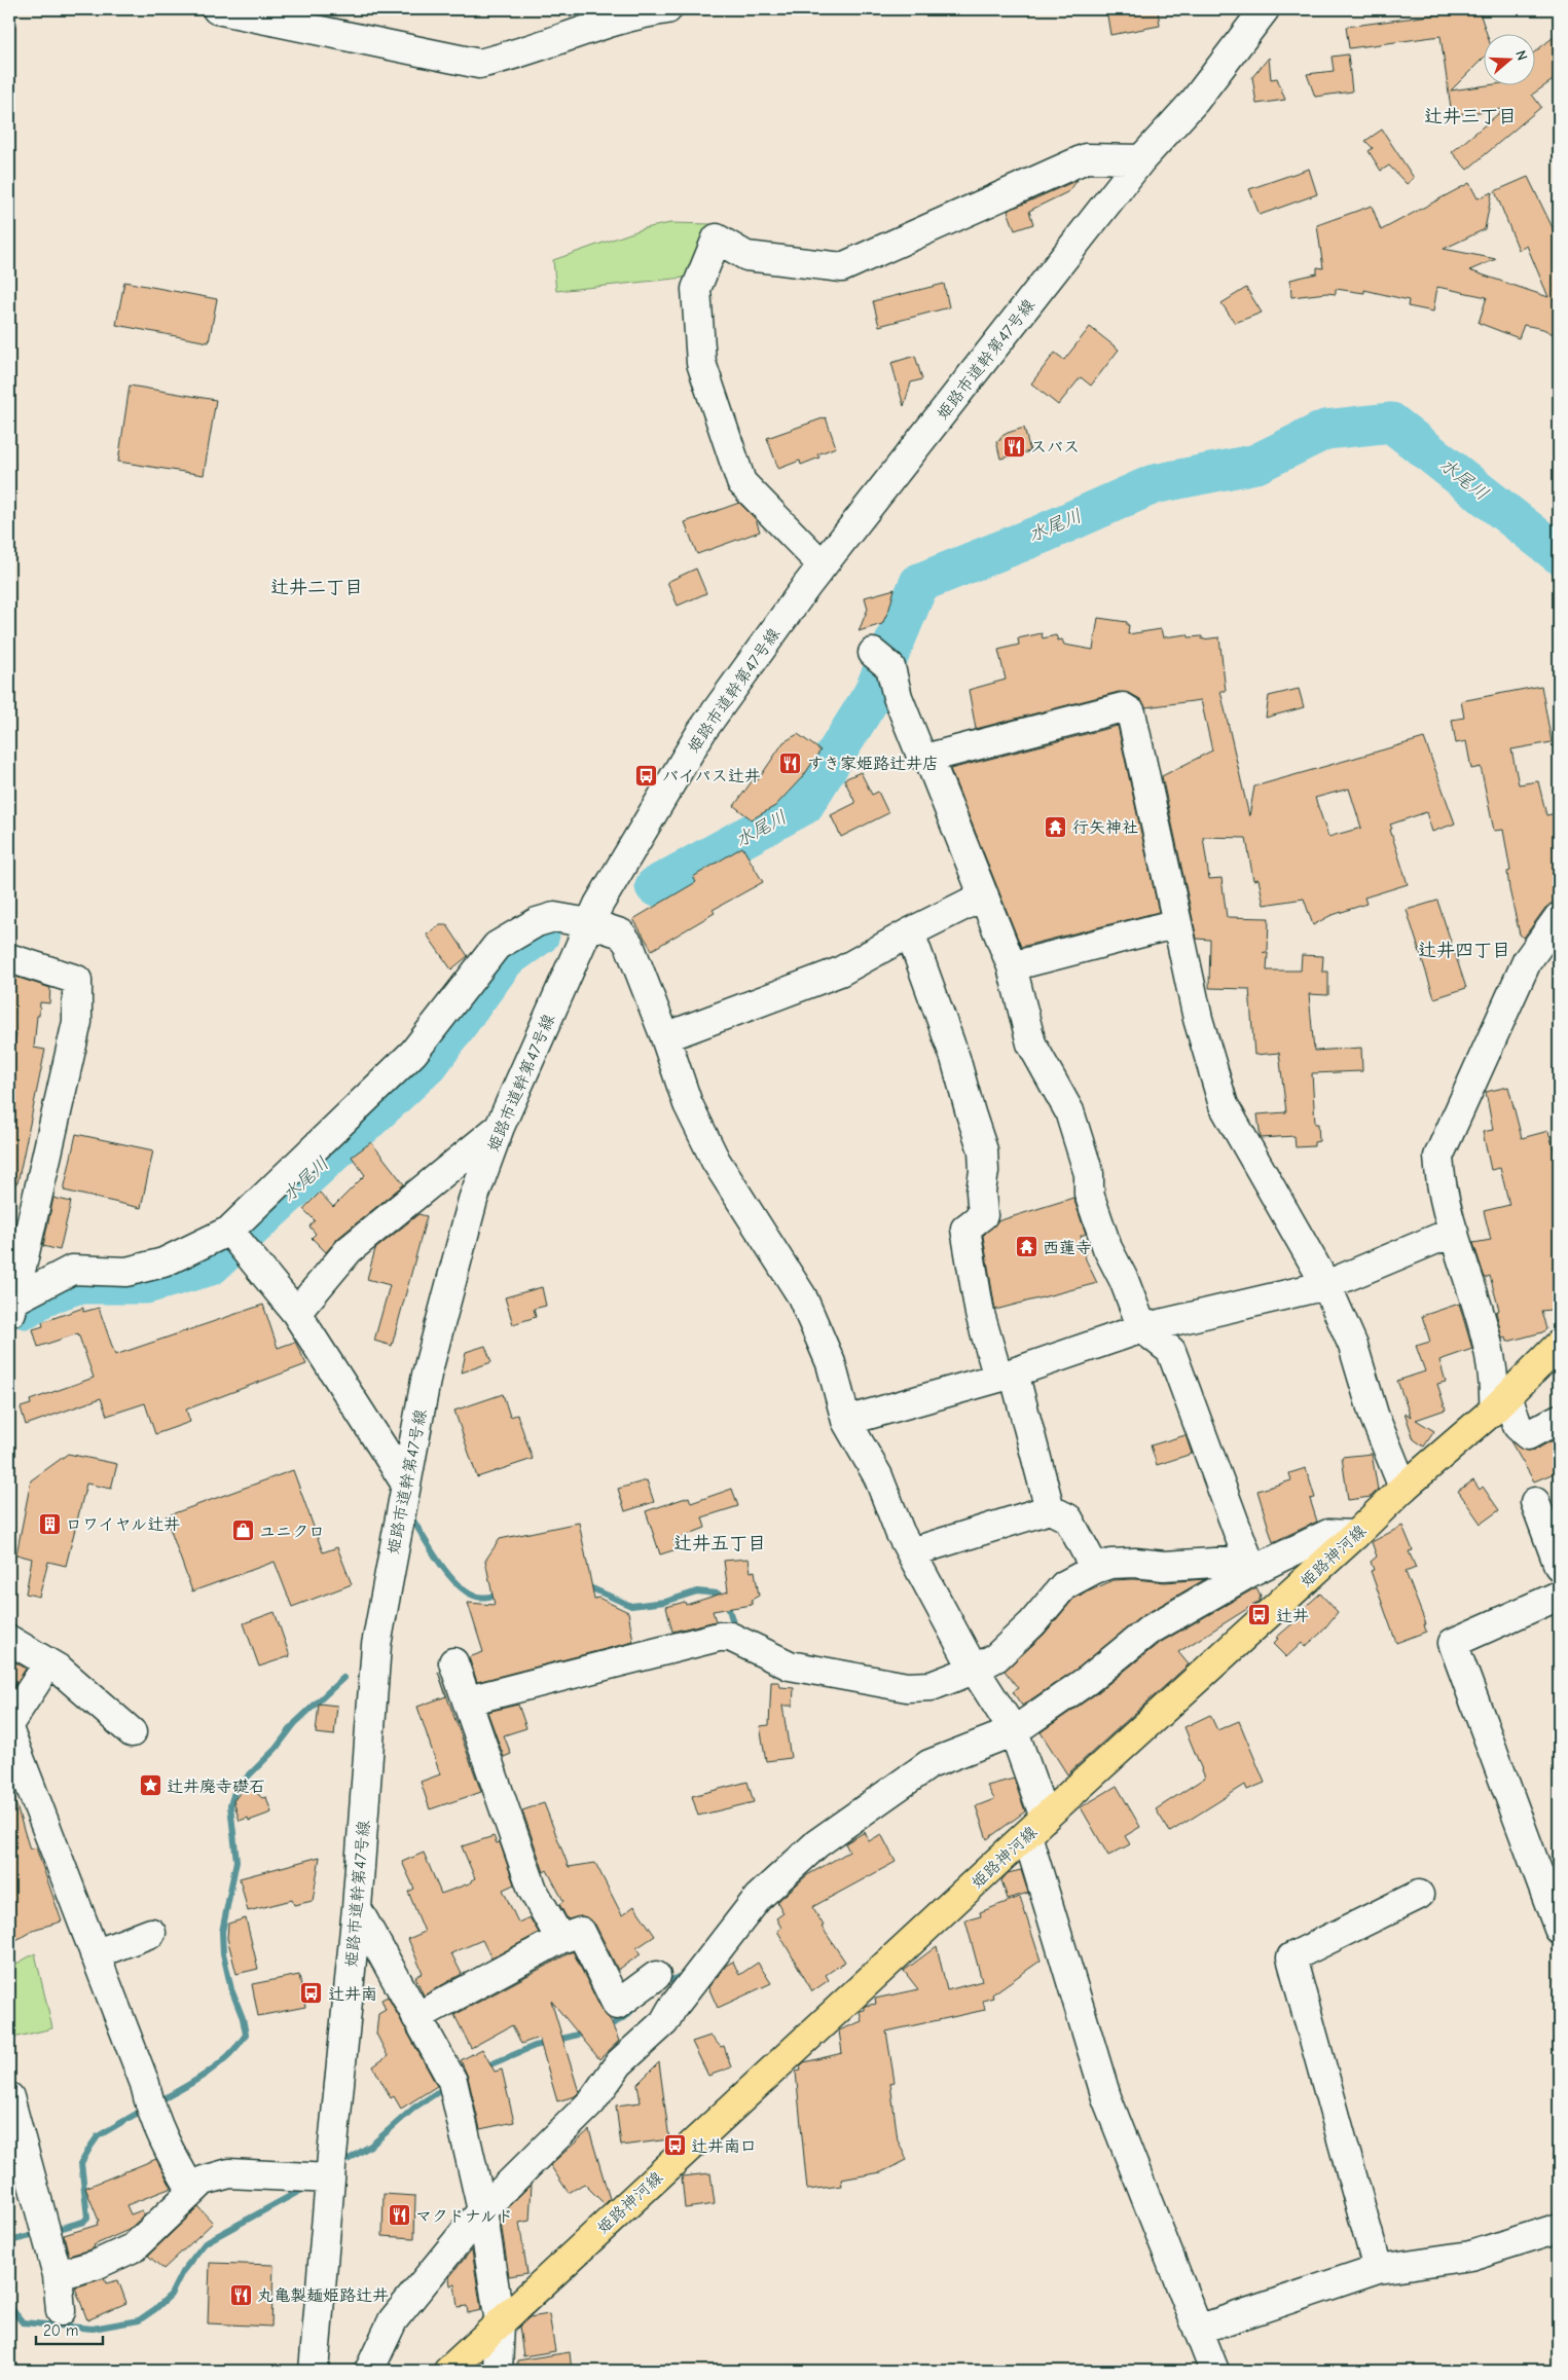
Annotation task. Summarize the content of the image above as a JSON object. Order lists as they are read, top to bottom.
{
  "streets": {
    "main road": ["姫路神河線"],
    "street": ["姫路市道幹第47号線"]
  },
  "districts": [
    "辻井三丁目",
    "辻井二丁目",
    "辻井四丁目",
    "辻井五丁目"
  ],
  "water": ["水尾川"],
  "places": {
    "restaurant": [
      "スバス",
      "すき家姫路辻井店",
      "マクドナルド",
      "丸亀製麺姫路辻井"
    ],
    "bus stop": [
      "バイパス辻井",
      "辻井",
      "辻井南",
      "辻井南口"
    ],
    "temple": ["行矢神社", "西蓮寺"],
    "building": ["ロワイヤル辻井"],
    "shop": ["ユニクロ"],
    "place": ["辻井廃寺礎石"]
  },
  "scale_bar": "20 m",
  "north": "right"
}
